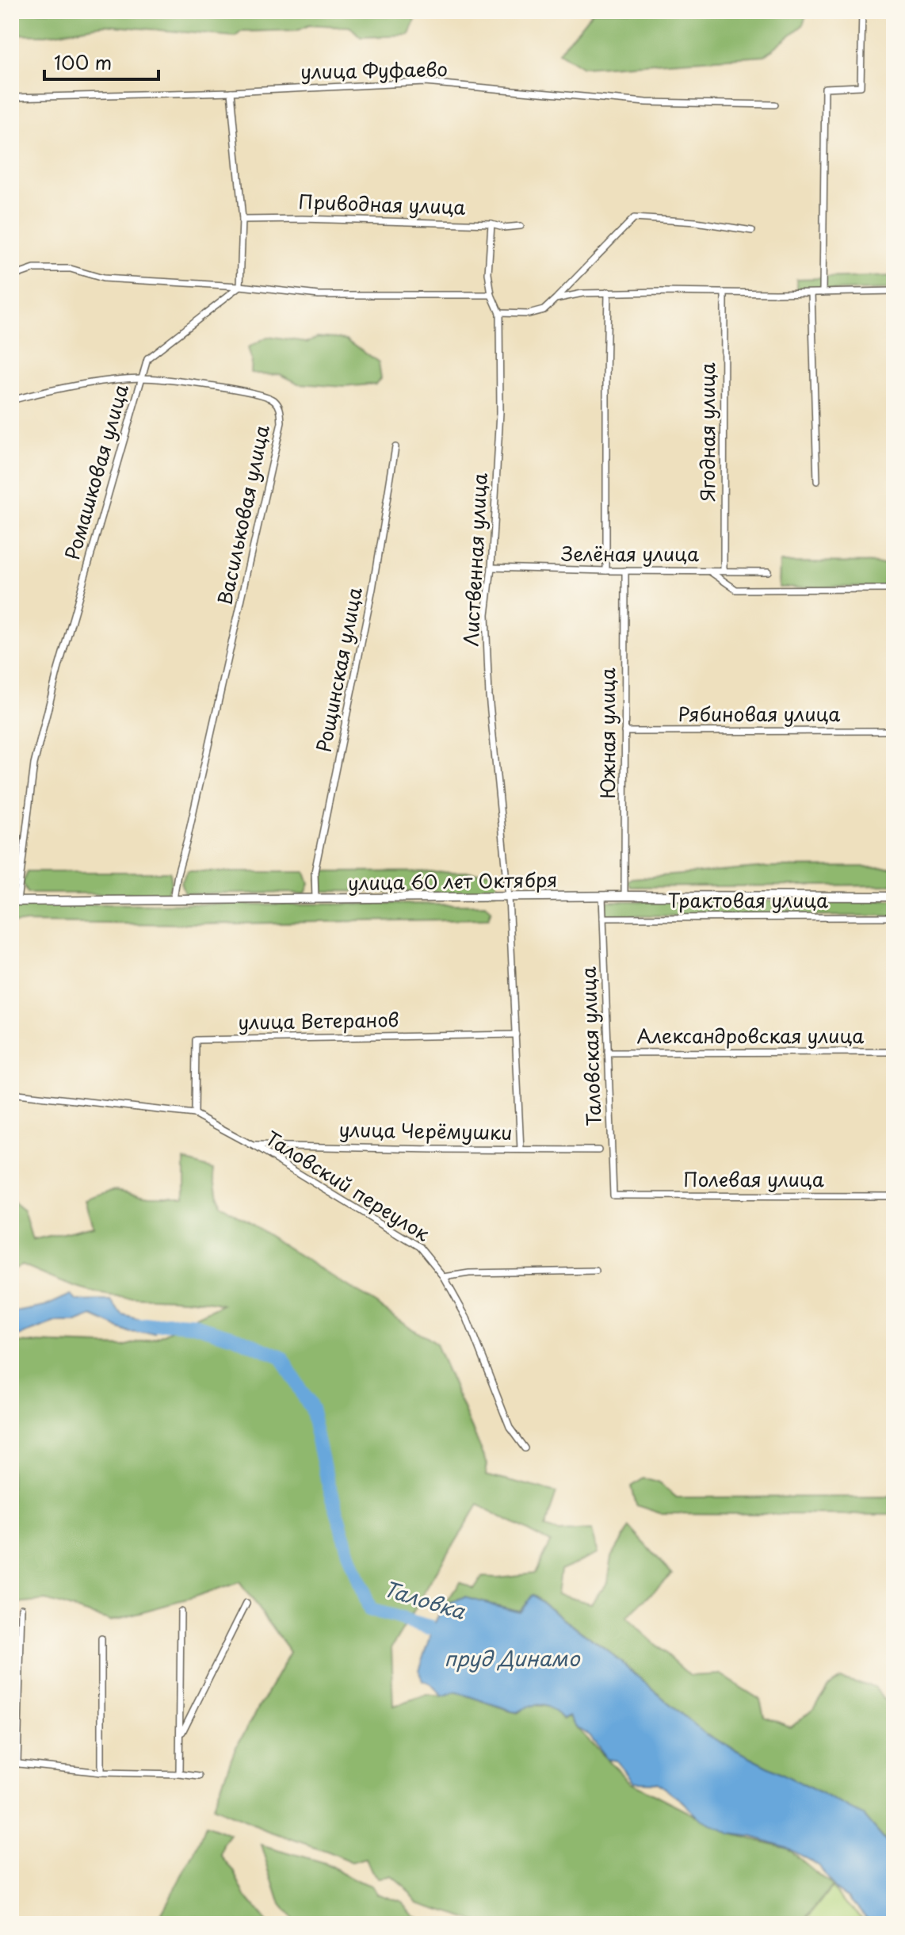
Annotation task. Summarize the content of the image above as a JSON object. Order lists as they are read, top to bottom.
{
  "streets": {
    "street": [
      "улица Фуфаево",
      "Приводная улица",
      "Ягодная улица",
      "Ромашковая улица",
      "Васильковая улица",
      "Зелёная улица",
      "Лиственная улица",
      "Рощинская улица",
      "Рябиновая улица",
      "Южная улица",
      "улица 60 лет Октября",
      "Трактовая улица",
      "улица Ветеранов",
      "Александровская улица",
      "Таловская улица",
      "улица Черёмушки",
      "Полевая улица",
      "Таловский переулок"
    ]
  },
  "crossings": [
    ["Приводная улица", "Лиственная улица"],
    ["Ягодная улица", "Зелёная улица"],
    ["Ромашковая улица", "Васильковая улица"],
    ["Ромашковая улица", "улица 60 лет Октября"],
    ["Васильковая улица", "улица 60 лет Октября"],
    ["Зелёная улица", "Лиственная улица"],
    ["Зелёная улица", "Южная улица"],
    ["Лиственная улица", "улица 60 лет Октября"],
    ["Лиственная улица", "улица Ветеранов"],
    ["Лиственная улица", "улица Черёмушки"],
    ["Рощинская улица", "улица 60 лет Октября"],
    ["Рябиновая улица", "Южная улица"],
    ["Южная улица", "улица 60 лет Октября"],
    ["улица 60 лет Октября", "Таловская улица"],
    ["Трактовая улица", "Таловская улица"],
    ["улица Ветеранов", "Таловский переулок"],
    ["Александровская улица", "Таловская улица"],
    ["Таловская улица", "Полевая улица"],
    ["улица Черёмушки", "Таловский переулок"]
  ],
  "water": ["Таловка", "пруд Динамо"],
  "scale_bar": "100 m"
}
